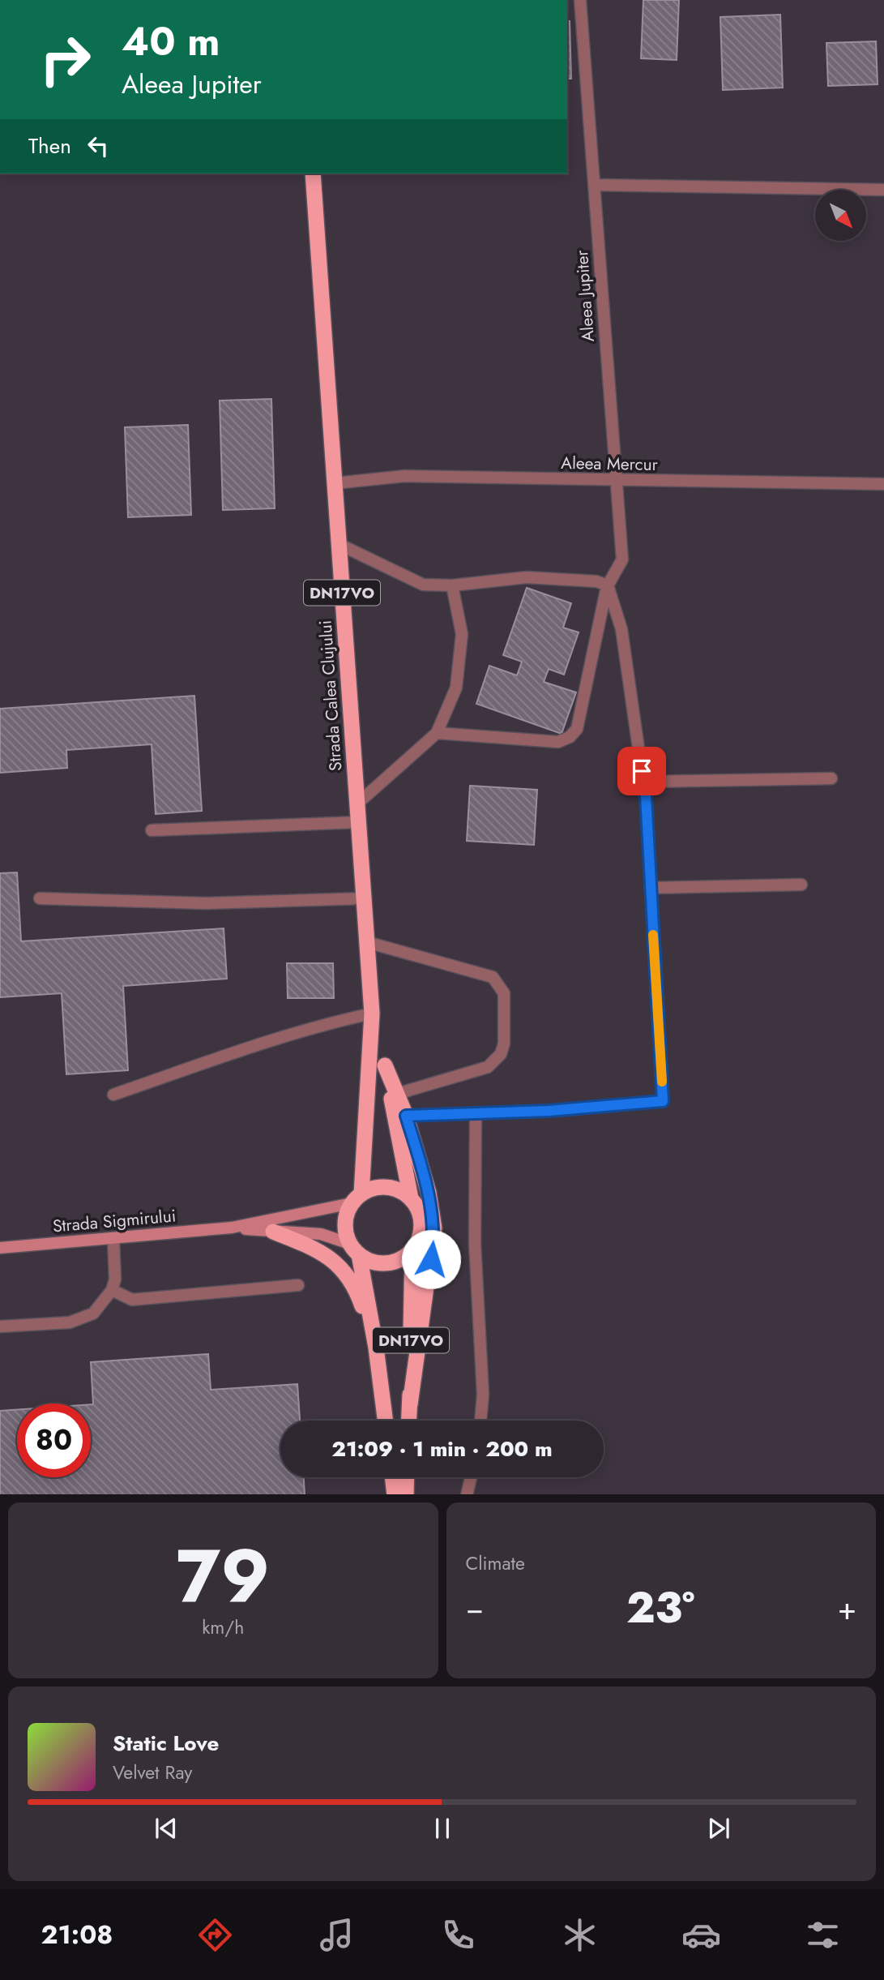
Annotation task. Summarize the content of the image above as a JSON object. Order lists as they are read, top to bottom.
{
  "streets": {
    "highway": ["DN17VO", "Strada Calea Clujului"],
    "main road": ["Strada Sigmirului"],
    "street": ["Aleea Jupiter", "Aleea Mercur"]
  },
  "crossings": [
    ["Aleea Jupiter", "Aleea Mercur"],
    ["Aleea Mercur", "Strada Calea Clujului"],
    ["DN17VO", "Strada Calea Clujului"],
    ["DN17VO", "Strada Sigmirului"],
    ["Strada Calea Clujului", "Strada Sigmirului"]
  ],
  "north": "bottom right",
  "page": {
    "turn": ["40 m", "Aleea Jupiter"],
    "then": "Then",
    "limit": "80",
    "trip": "21:09 · 1 min · 200 m",
    "tile": [
      ["79", "km/h"],
      "Climate"
    ],
    "heat": ["−", "23°", "+"],
    "song": ["Static Love", "Velvet Ray"],
    "tabs": "21:08"
  }
}
